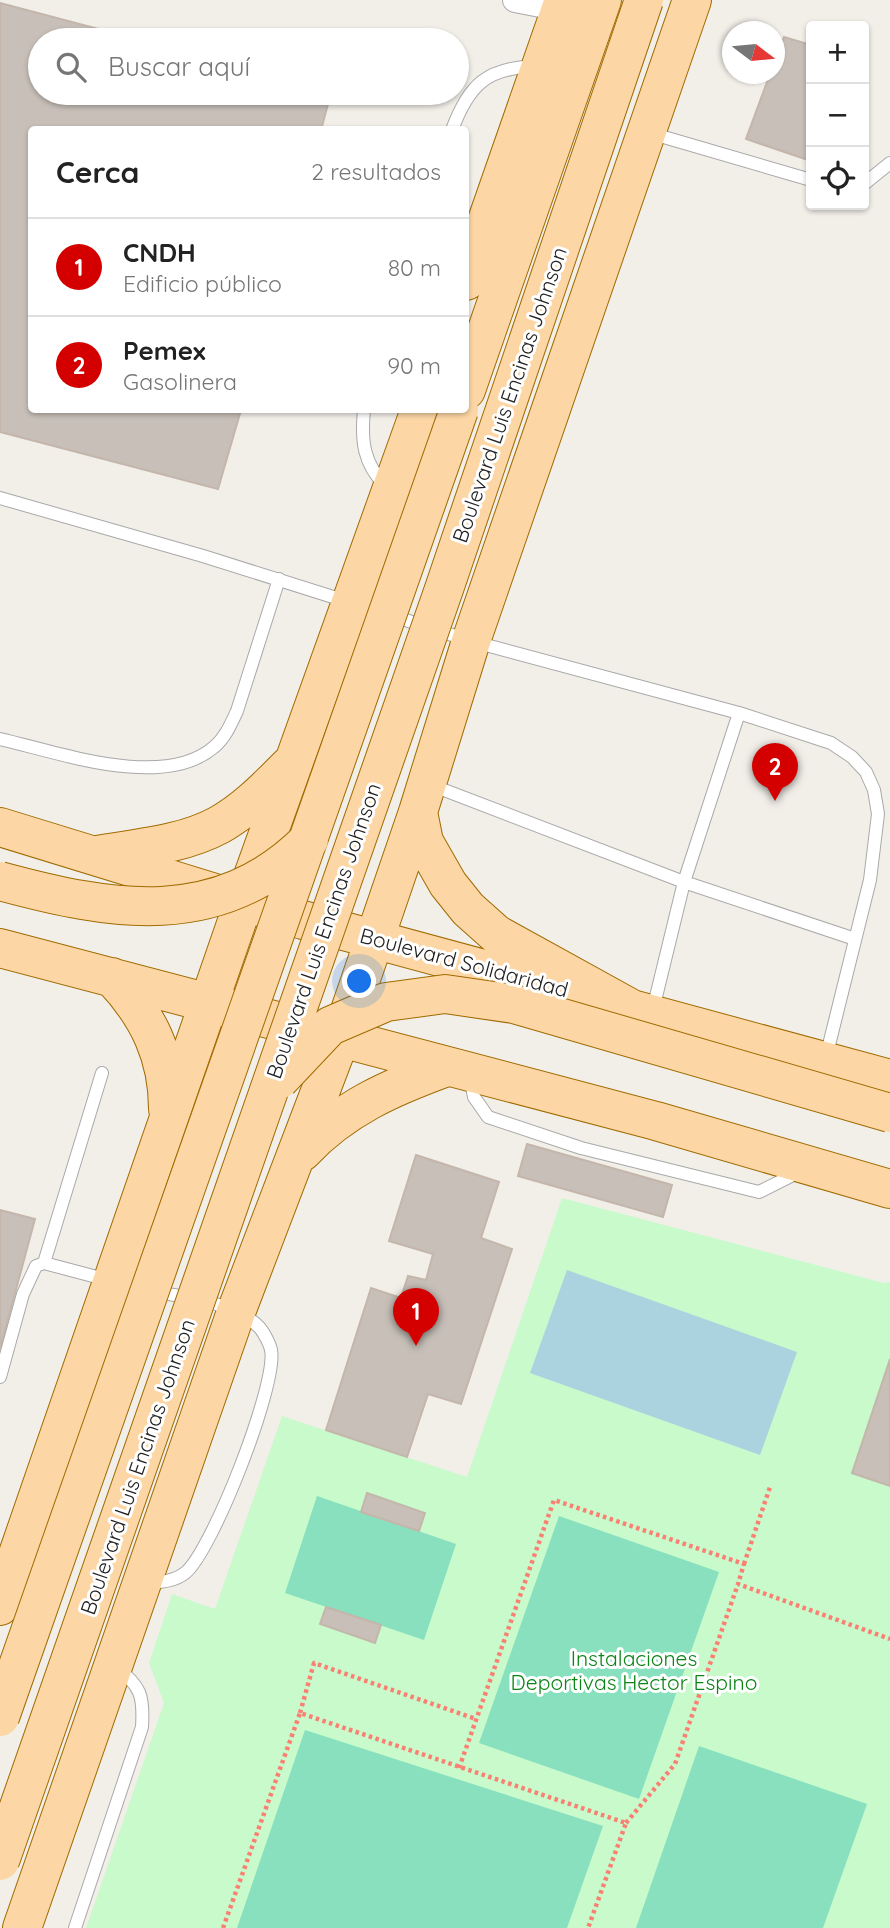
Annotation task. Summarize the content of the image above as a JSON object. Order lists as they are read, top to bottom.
{
  "streets": {
    "main road": ["Boulevard Luis Encinas Johnson", "Boulevard Solidaridad"]
  },
  "parks": ["Instalaciones Deportivas Hector Espino"],
  "north": "right",
  "page": {
    "map_buttons": ["+", "−"],
    "search": "Buscar aquí",
    "heading": ["Cerca", "2 resultados"],
    "list": [
      {
        "mark": "1",
        "name": "CNDH",
        "note": "Edificio público",
        "value": "80 m"
      },
      {
        "mark": "2",
        "name": "Pemex",
        "note": "Gasolinera",
        "value": "90 m"
      }
    ],
    "pins": ["2", "1"]
  }
}
